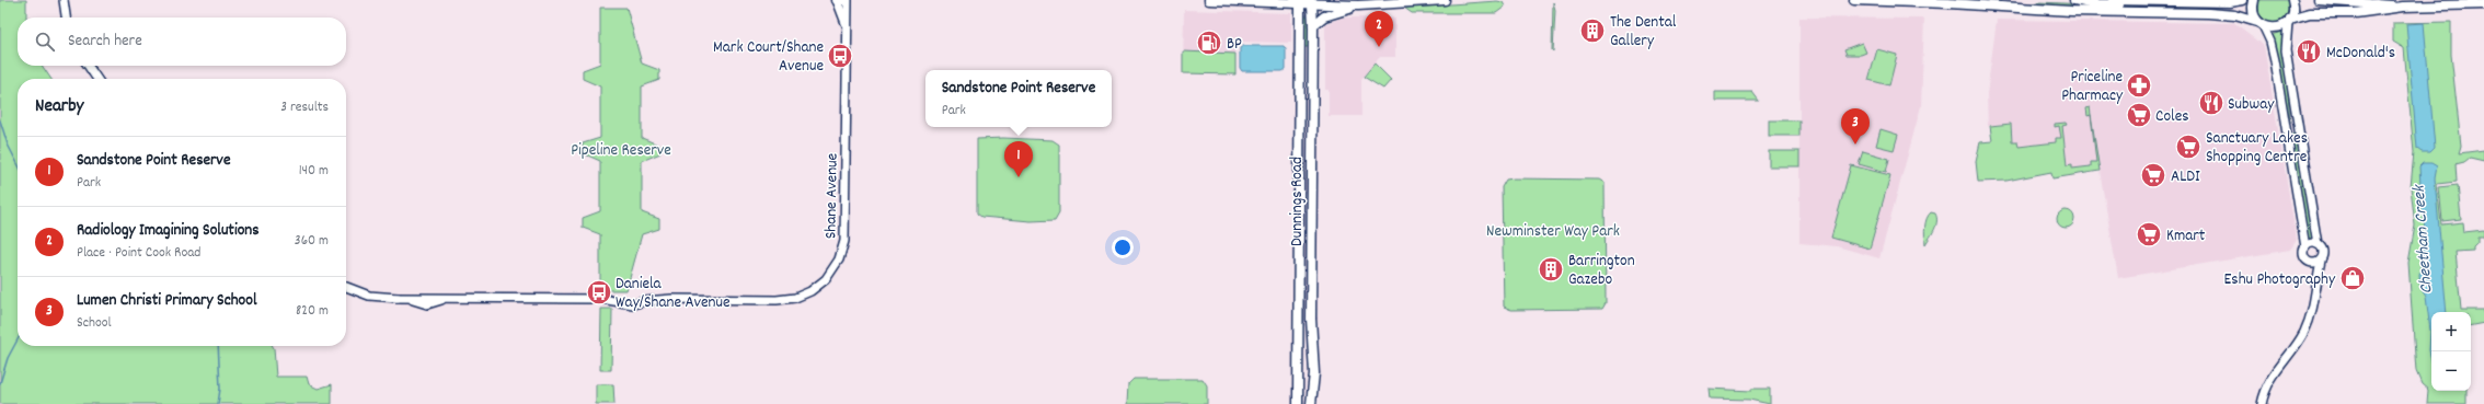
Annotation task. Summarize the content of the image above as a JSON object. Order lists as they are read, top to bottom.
{
  "streets": {
    "main road": ["Dunnings Road"],
    "street": ["Shane Avenue"]
  },
  "water": ["Cheetham Creek"],
  "parks": ["Pipeline Reserve", "Newminster Way Park"],
  "places": {
    "building": ["The Dental Gallery", "Barrington Gazebo"],
    "fuel station": ["BP"],
    "restaurant": ["McDonald's", "Subway"],
    "bus stop": ["Mark Court/Shane Avenue", "Daniela Way/Shane Avenue"],
    "pharmacy": ["Priceline Pharmacy"],
    "supermarket": [
      "Coles",
      "Sanctuary Lakes Shopping Centre",
      "ALDI",
      "Kmart"
    ],
    "shop": ["Eshu Photography"]
  },
  "page": {
    "pins": ["2", "3", "1"],
    "search": "Search here",
    "popup": ["Sandstone Point Reserve", "Park"],
    "heading": ["Nearby", "3 results"],
    "list": [
      {
        "mark": "1",
        "name": "Sandstone Point Reserve",
        "note": "Park",
        "value": "140 m"
      },
      {
        "mark": "2",
        "name": "Radiology Imagining Solutions",
        "note": "Place · Point Cook Road",
        "value": "360 m"
      },
      {
        "mark": "3",
        "name": "Lumen Christi Primary School",
        "note": "School",
        "value": "820 m"
      }
    ],
    "map_buttons": ["+", "−"]
  }
}
